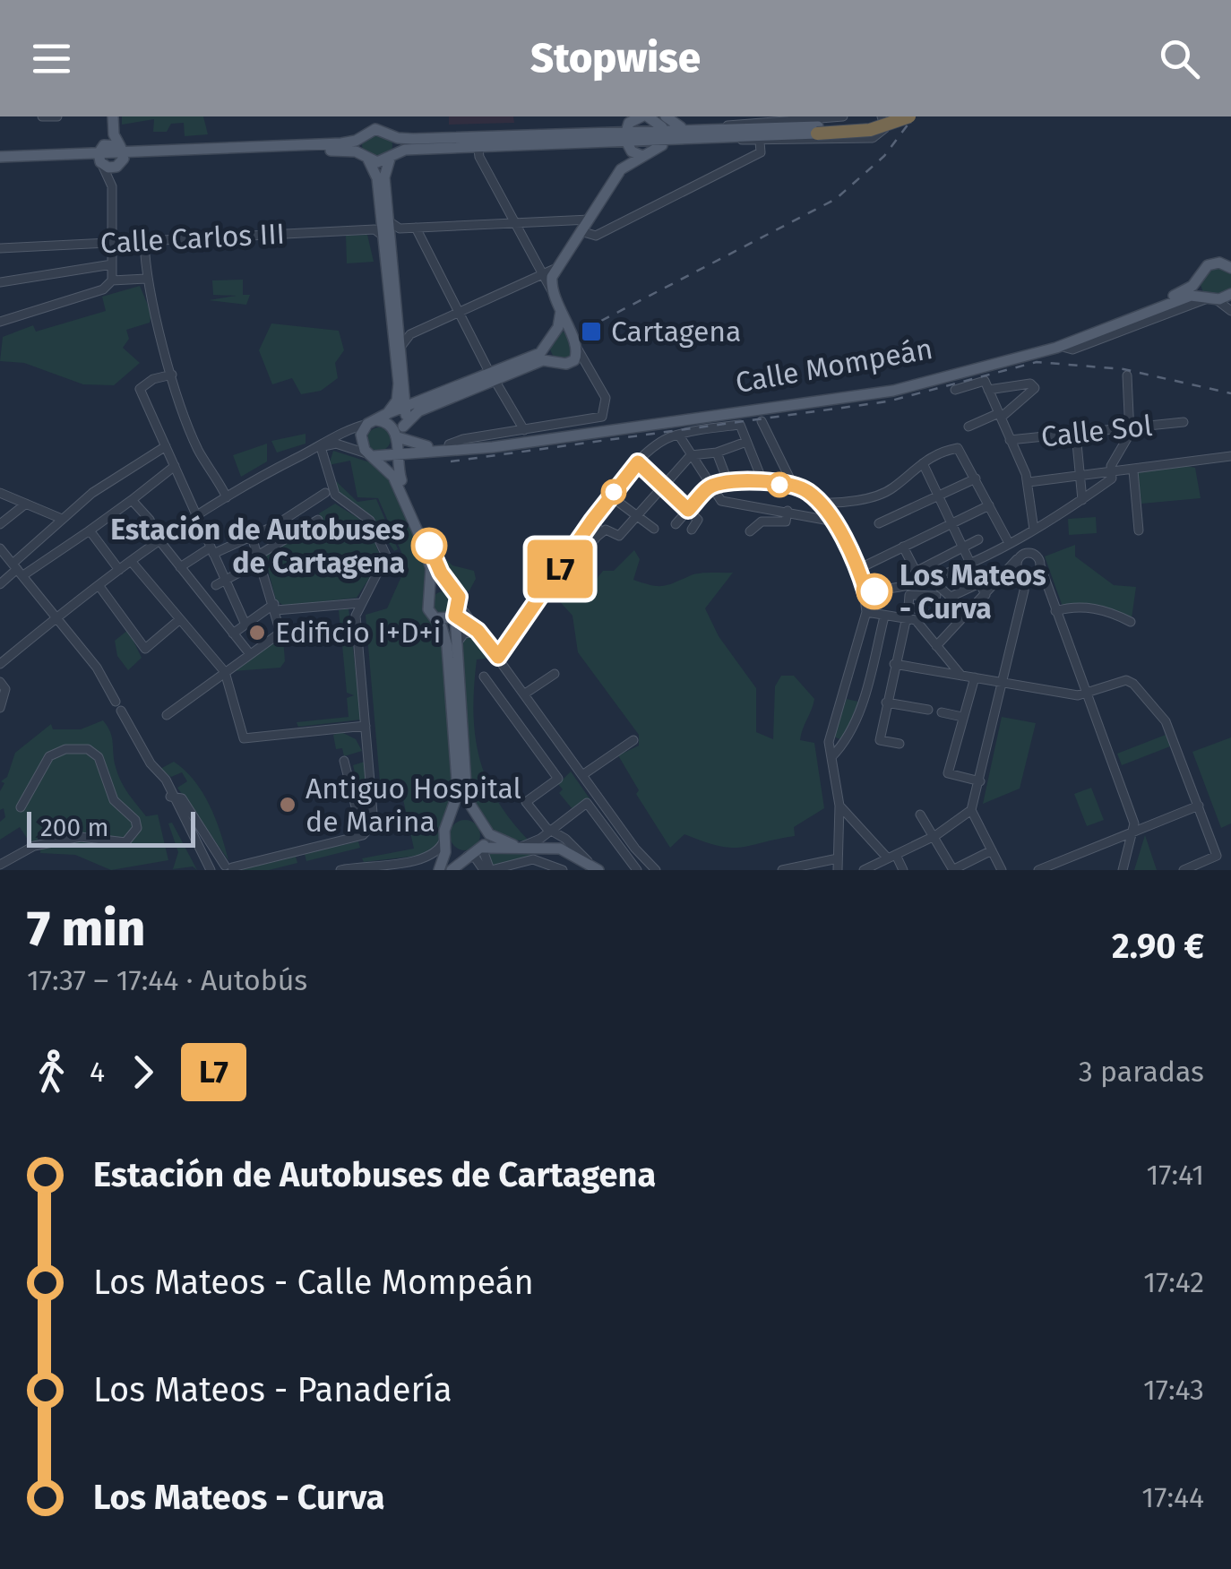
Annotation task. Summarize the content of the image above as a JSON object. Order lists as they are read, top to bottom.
{
  "streets": {
    "main road": ["Calle Mompeán"],
    "street": ["Calle Carlos III", "Calle Sol"]
  },
  "places": {
    "transit": ["Cartagena"],
    "other": [
      "Estación de Autobuses de Cartagena",
      "Los Mateos - Curva",
      "Edificio I+D+i",
      "Antiguo Hospital de Marina"
    ]
  },
  "lines": ["bus line L7"],
  "scale_bar": "200 m",
  "page": {
    "header": "Stopwise",
    "on_map": "L7",
    "scale": "200 m",
    "heading": ["7 min", "17:37 – 17:44 · Autobús", "2.90 €"],
    "legs": ["4", "L7", "3 paradas"],
    "list": [
      {
        "name": "Estación de Autobuses de Cartagena",
        "value": "17:41"
      },
      {
        "name": "Los Mateos - Calle Mompeán",
        "value": "17:42"
      },
      {
        "name": "Los Mateos - Panadería",
        "value": "17:43"
      },
      {
        "name": "Los Mateos - Curva",
        "value": "17:44"
      }
    ]
  }
}
